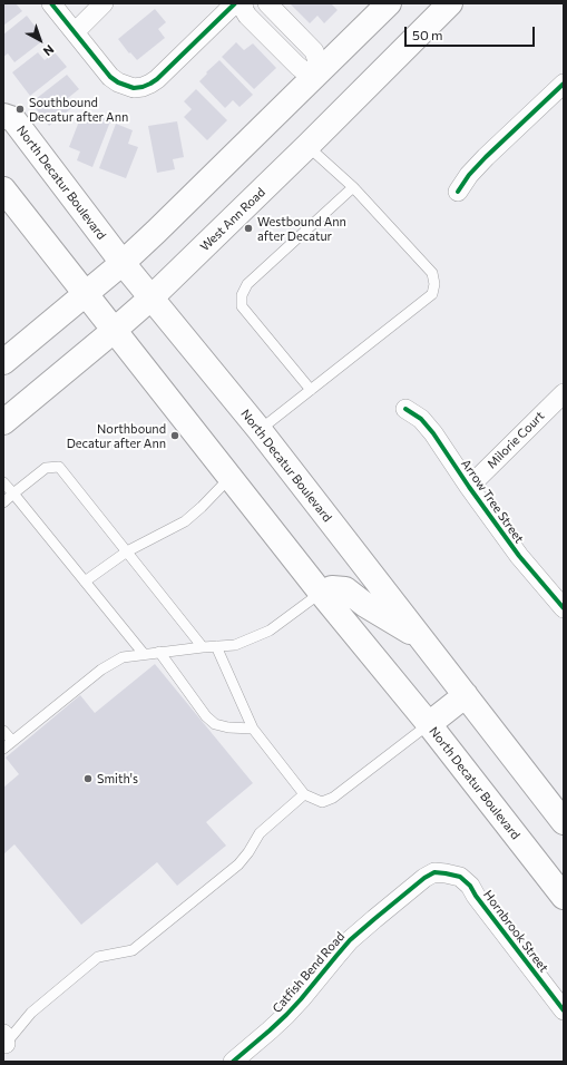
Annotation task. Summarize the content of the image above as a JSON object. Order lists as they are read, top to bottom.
{
  "streets": {
    "main road": ["North Decatur Boulevard", "West Ann Road"],
    "street": [
      "Milorie Court",
      "Arrow Tree Street",
      "Hornbrook Street",
      "Catfish Bend Road"
    ]
  },
  "crossings": [
    ["North Decatur Boulevard", "West Ann Road"],
    ["Milorie Court", "Arrow Tree Street"],
    ["Hornbrook Street", "Catfish Bend Road"]
  ],
  "places": [
    "Southbound Decatur after Ann",
    "Westbound Ann after Decatur",
    "Northbound Decatur after Ann",
    "Smith's"
  ],
  "scale_bar": "50 m",
  "north": "bottom right"
}
